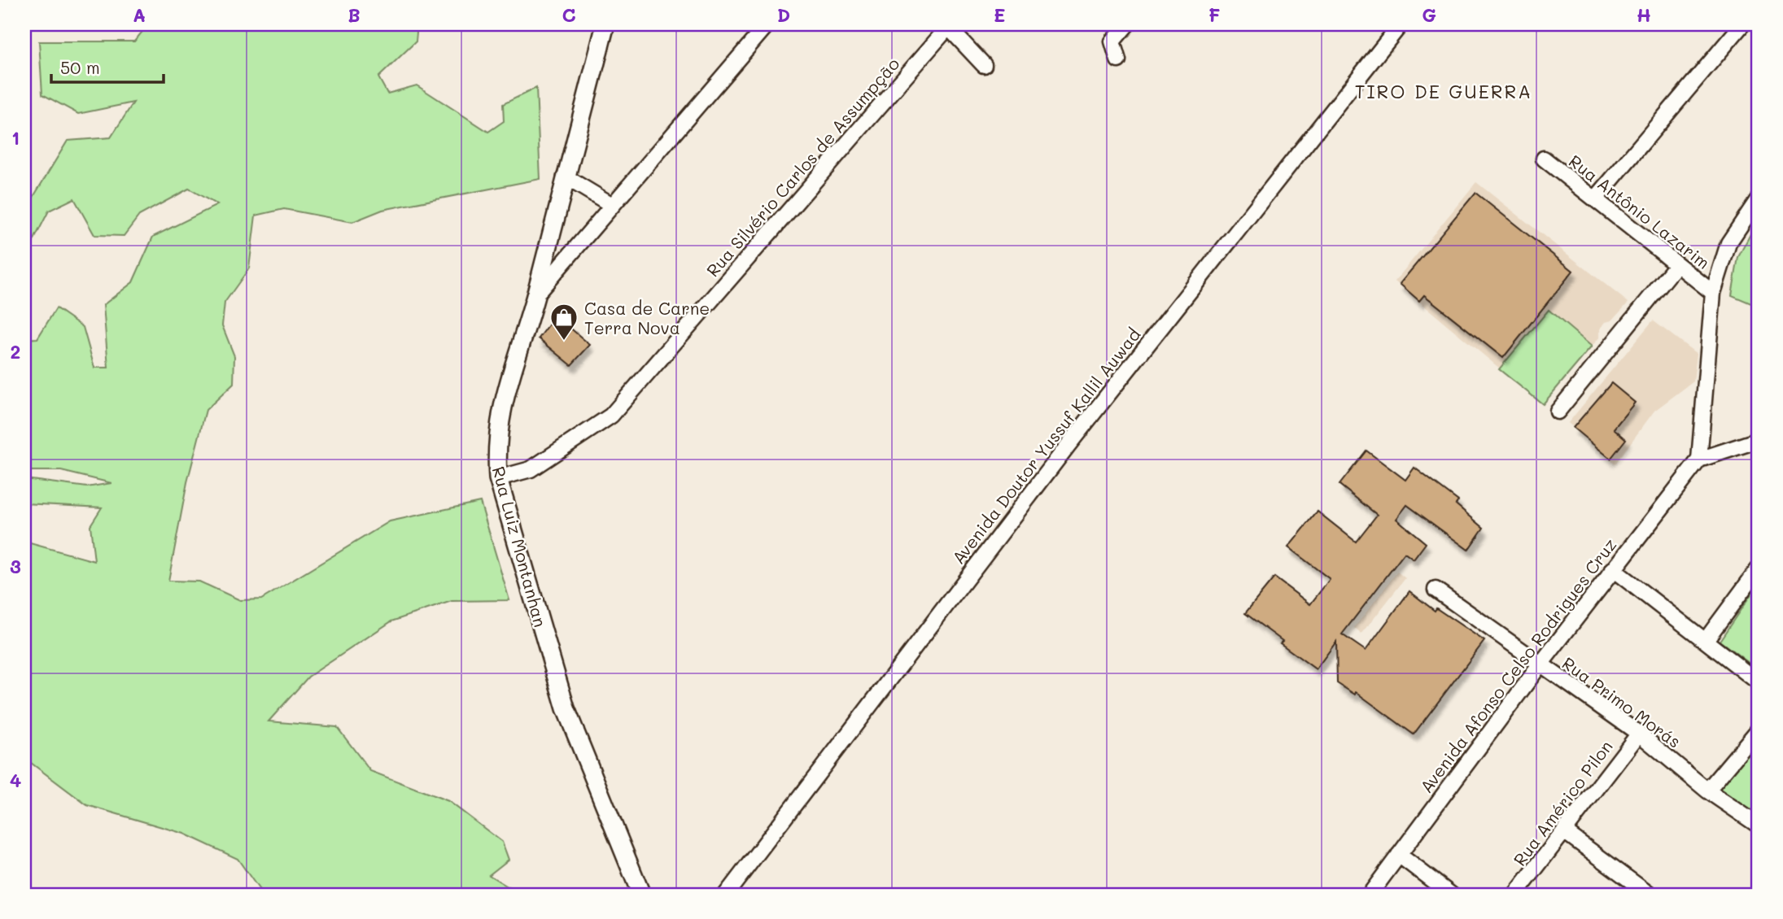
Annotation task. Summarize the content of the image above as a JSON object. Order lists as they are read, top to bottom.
{
  "streets": {
    "street": [
      "Rua Silvério Carlos de Assumpção",
      "Rua Antônio Lazarim",
      "Avenida Doutor Yussuf Kallil Auwad",
      "Rua Luiz Montanhan",
      "Avenida Afonso Celso Rodrigues Cruz",
      "Rua Primo Morás",
      "Rua Américo Pilon"
    ]
  },
  "crossings": [
    ["Rua Silvério Carlos de Assumpção", "Rua Luiz Montanhan"],
    ["Avenida Afonso Celso Rodrigues Cruz", "Rua Primo Morás"],
    ["Rua Primo Morás", "Rua Américo Pilon"]
  ],
  "districts": ["TIRO DE GUERRA"],
  "places": {
    "shop": ["Casa de Carne Terra Nova"]
  },
  "scale_bar": "50 m",
  "grid": {
    "columns": [
      "A",
      "B",
      "C",
      "D",
      "E",
      "F",
      "G",
      "H"
    ],
    "rows": [
      "1",
      "2",
      "3",
      "4"
    ]
  }
}
